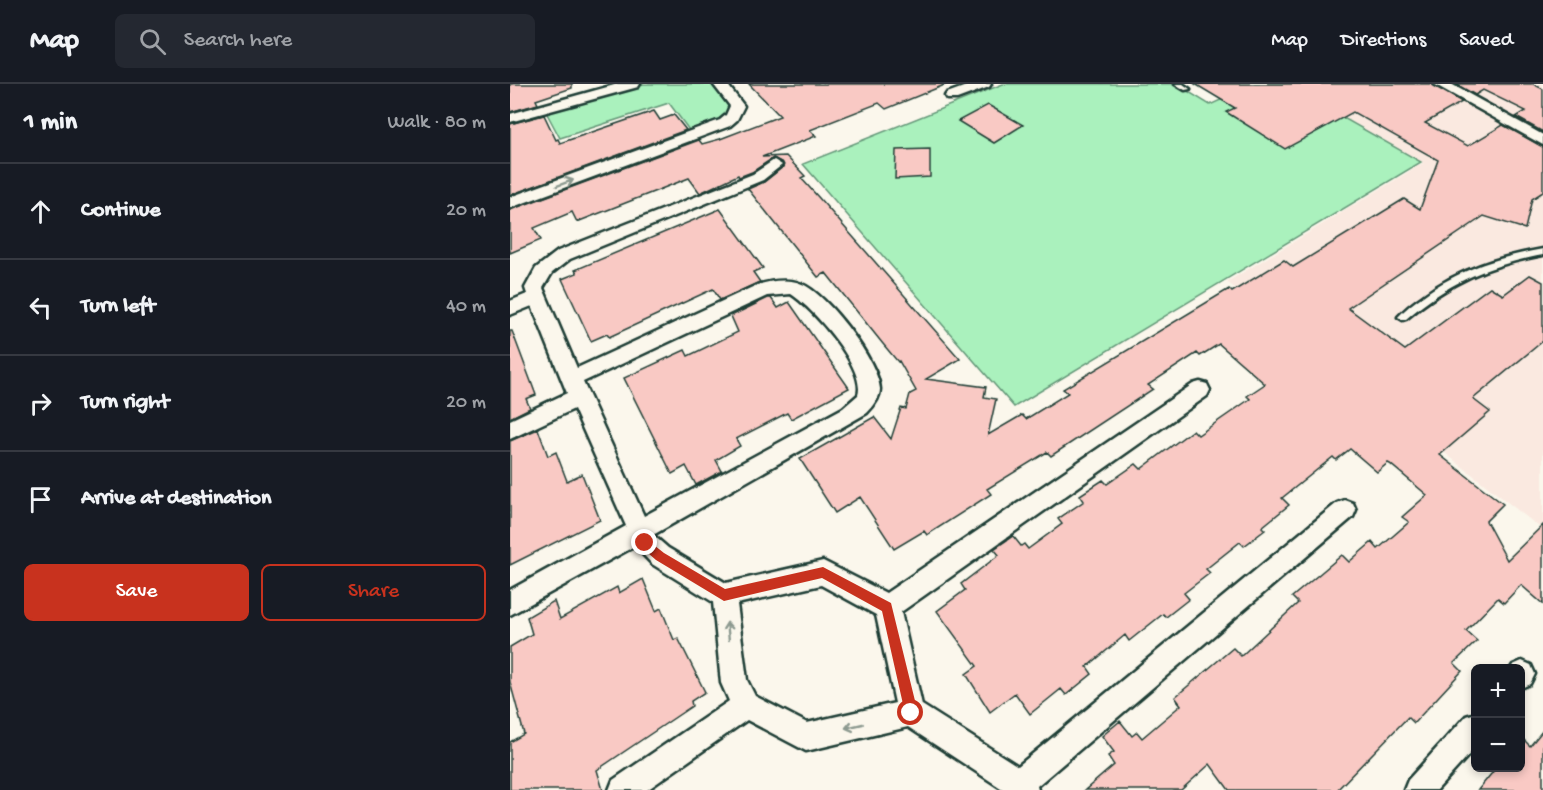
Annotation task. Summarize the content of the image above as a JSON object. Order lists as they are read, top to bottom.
{
  "page": {
    "header": "Map",
    "search": "Search here",
    "nav": ["Map", "Directions", "Saved"],
    "heading": ["1 min", "Walk · 80 m"],
    "list": [
      ["Continue", "20 m"],
      ["Turn left", "40 m"],
      ["Turn right", "20 m"],
      "Arrive at destination"
    ],
    "buttons": ["Save", "Share"],
    "map_buttons": ["+", "−"]
  }
}
